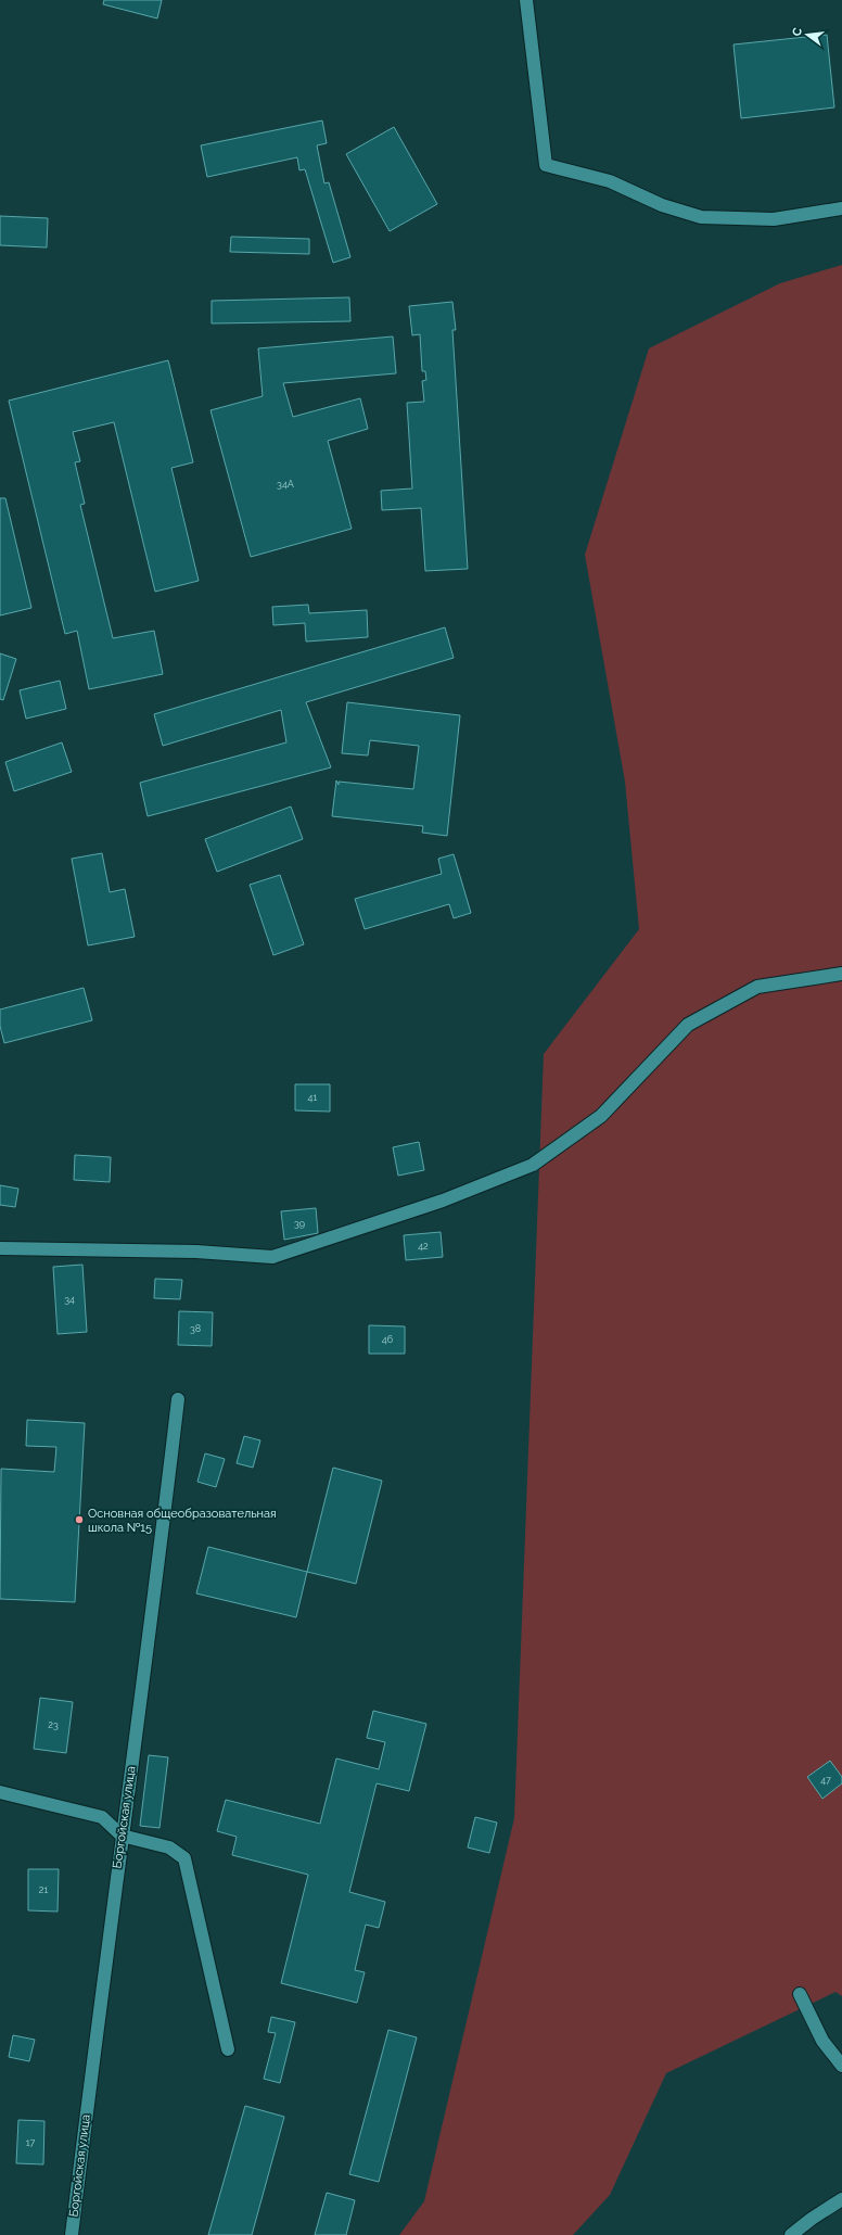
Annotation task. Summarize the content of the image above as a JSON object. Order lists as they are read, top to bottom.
{
  "streets": {
    "street": ["Боргойская улица"]
  },
  "places": ["Основная общеобразовательная школа №15"],
  "house_numbers": [
    "34А",
    "41",
    "39",
    "42",
    "34",
    "38",
    "46",
    "23",
    "47",
    "21",
    "17"
  ],
  "north": "left"
}
